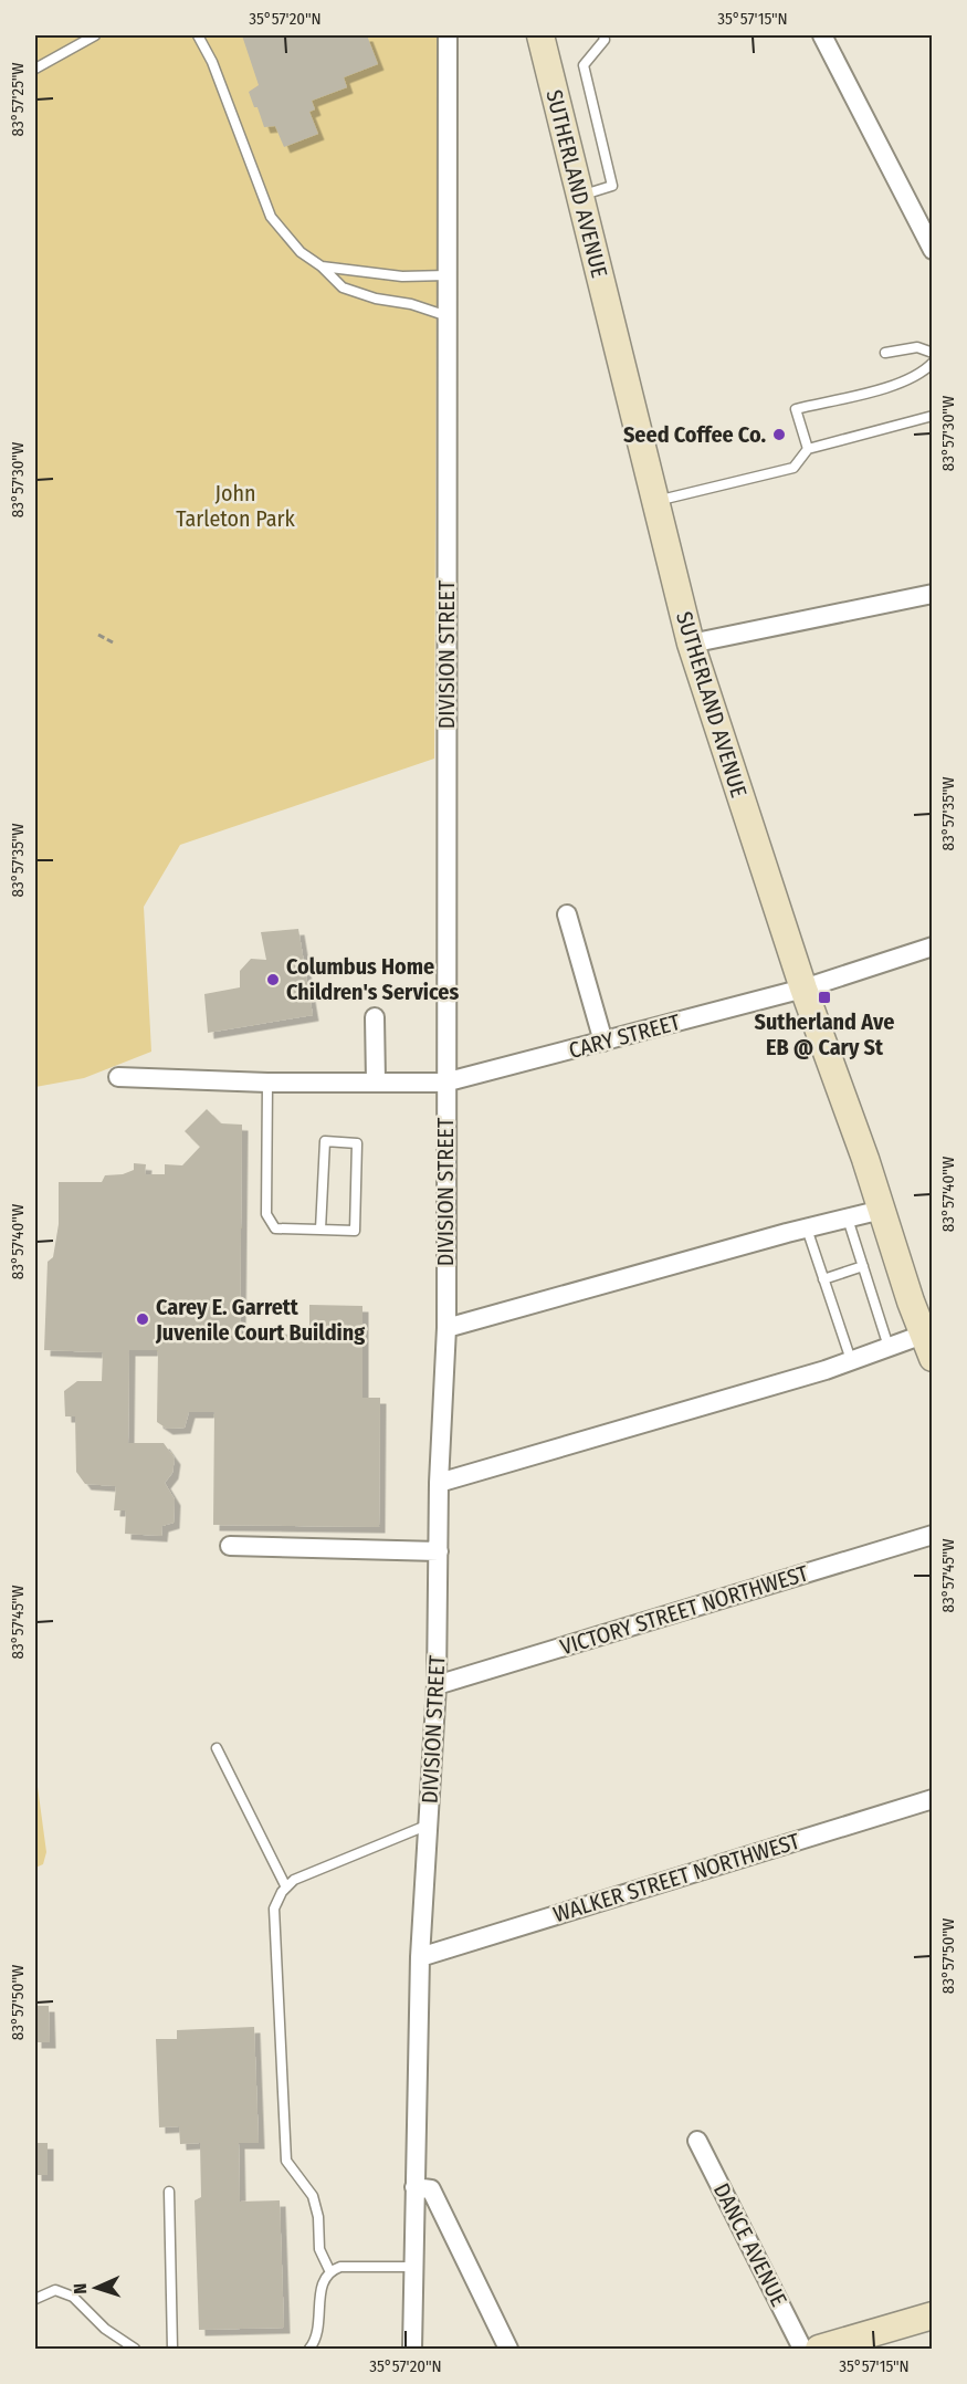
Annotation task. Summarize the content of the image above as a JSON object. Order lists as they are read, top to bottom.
{
  "streets": {
    "street": [
      "SUTHERLAND AVENUE",
      "DIVISION STREET",
      "CARY STREET",
      "VICTORY STREET NORTHWEST",
      "WALKER STREET NORTHWEST",
      "DANCE AVENUE"
    ]
  },
  "crossings": [
    ["SUTHERLAND AVENUE", "CARY STREET"],
    ["DIVISION STREET", "CARY STREET"],
    ["DIVISION STREET", "VICTORY STREET NORTHWEST"],
    ["DIVISION STREET", "WALKER STREET NORTHWEST"]
  ],
  "parks": ["John Tarleton Park"],
  "places": {
    "other": ["Seed Coffee Co.", "Columbus Home Children's Services", "Carey E. Garrett Juvenile Court Building"],
    "transit": ["Sutherland Ave EB @ Cary St"]
  },
  "north": "left",
  "coordinates": [
    "35°57'20\"N",
    "35°57'15\"N",
    "83°57'25\"W",
    "83°57'30\"W",
    "83°57'35\"W",
    "83°57'40\"W",
    "83°57'45\"W",
    "83°57'50\"W"
  ]
}
